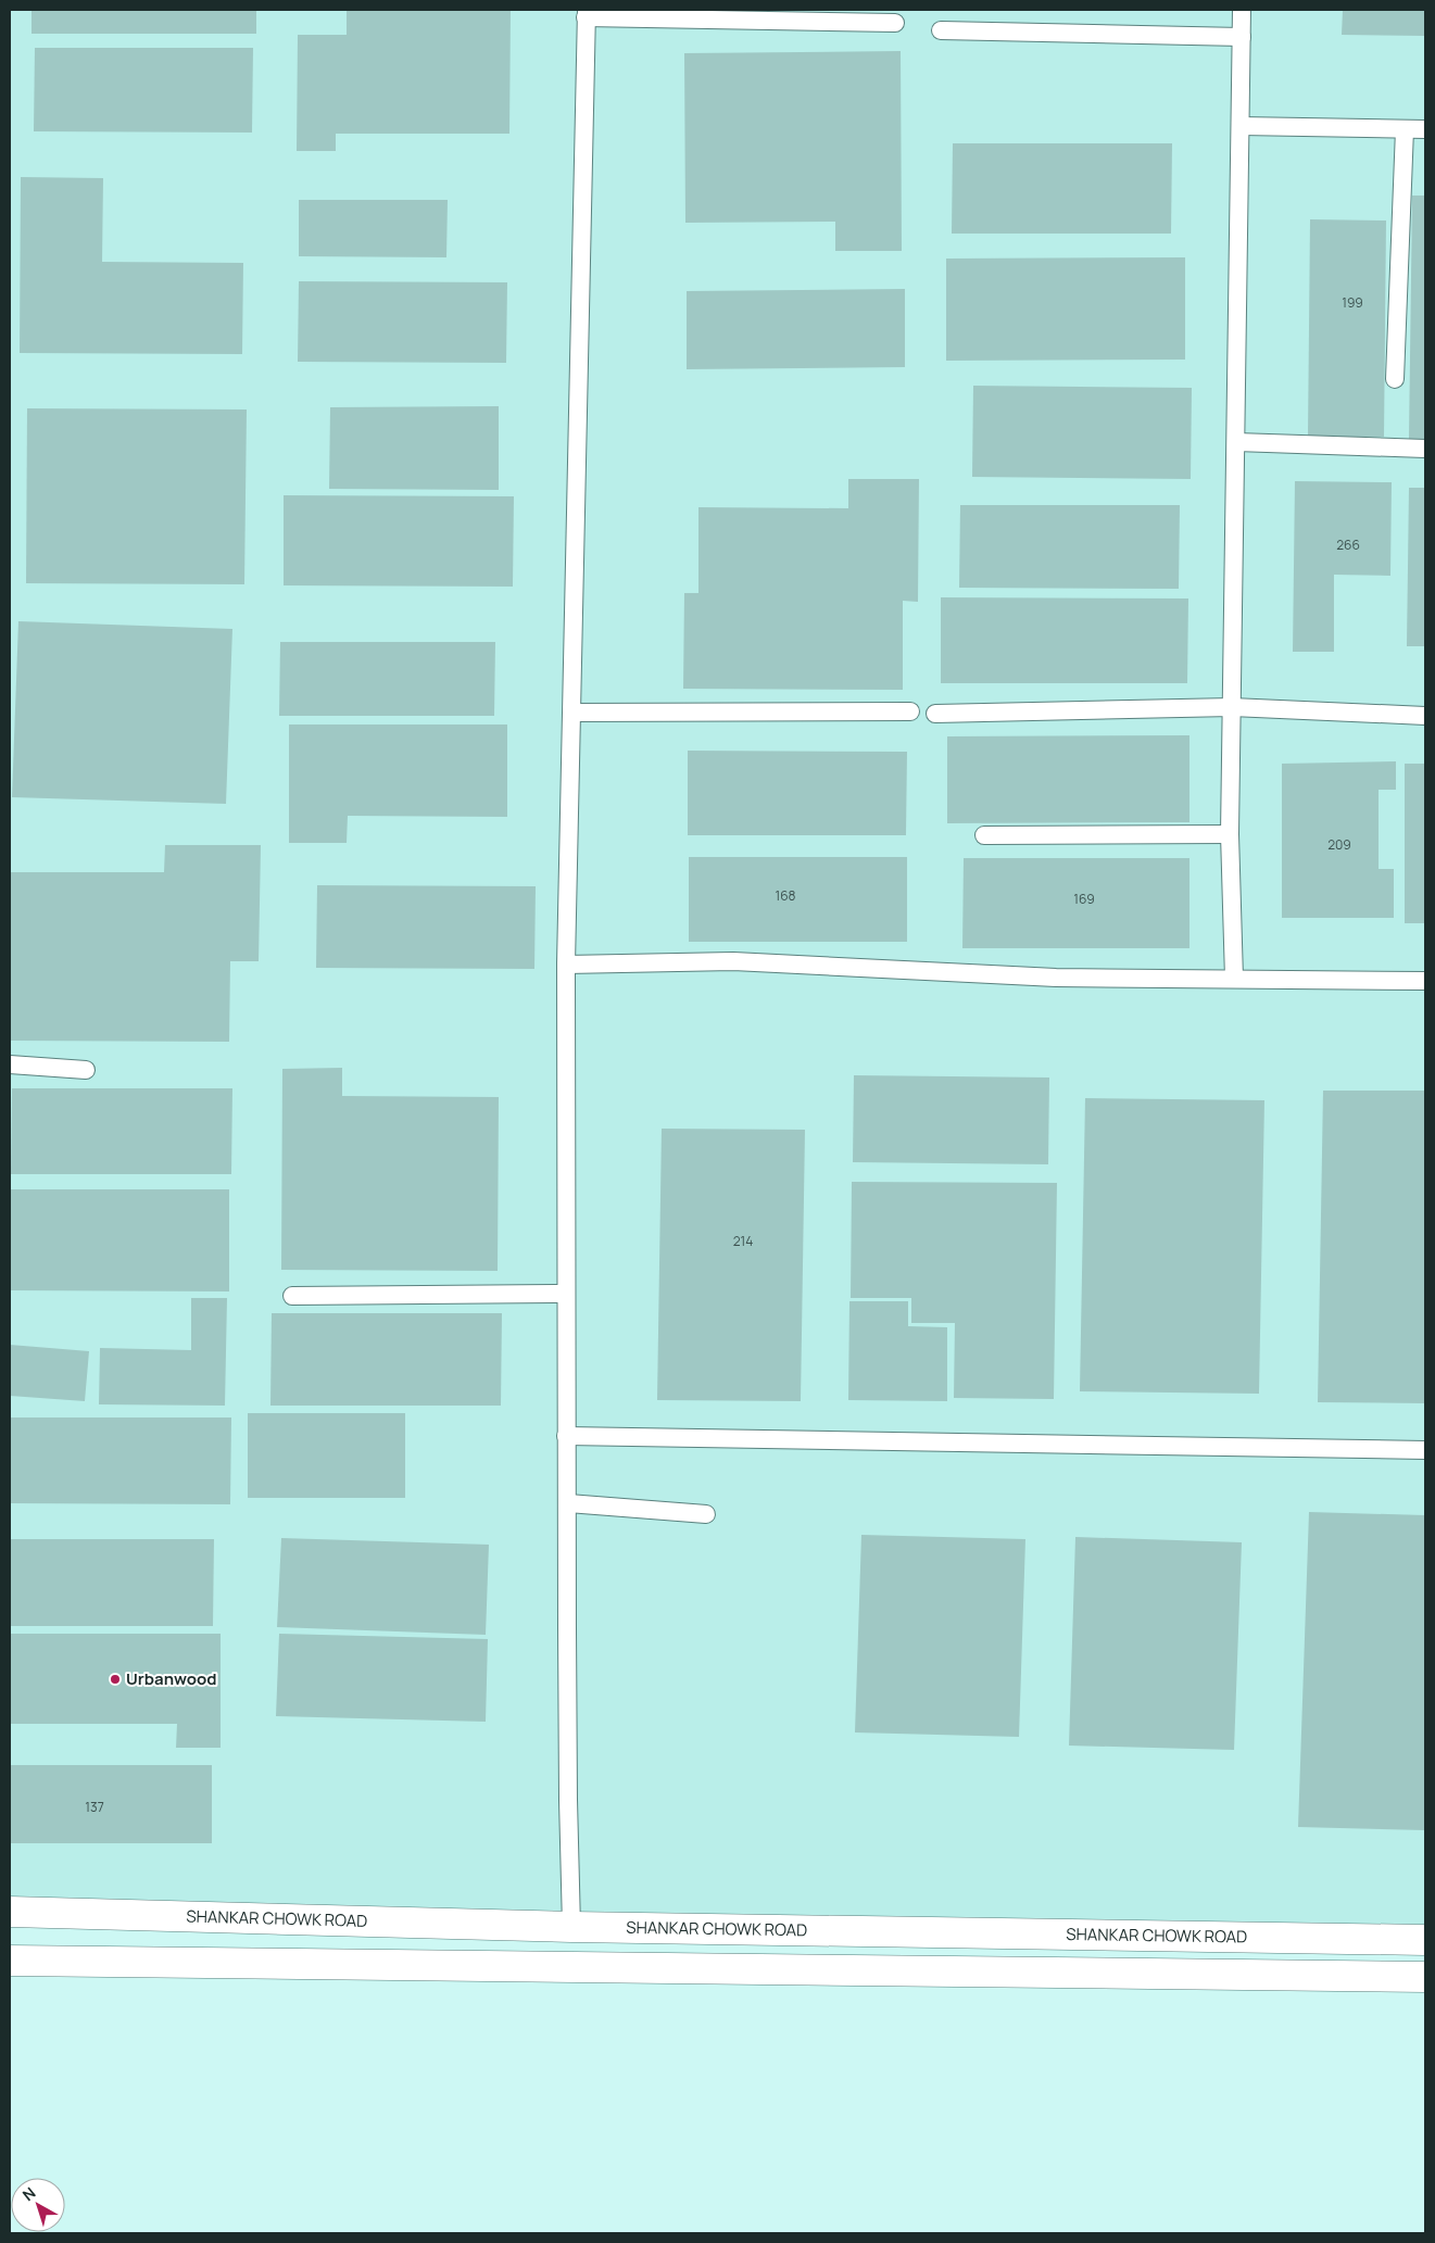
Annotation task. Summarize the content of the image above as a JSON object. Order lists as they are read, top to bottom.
{
  "streets": {
    "main road": ["SHANKAR CHOWK ROAD"]
  },
  "places": ["Urbanwood"],
  "house_numbers": [
    "199",
    "266",
    "209",
    "168",
    "169",
    "214",
    "137"
  ],
  "north": "top left"
}
